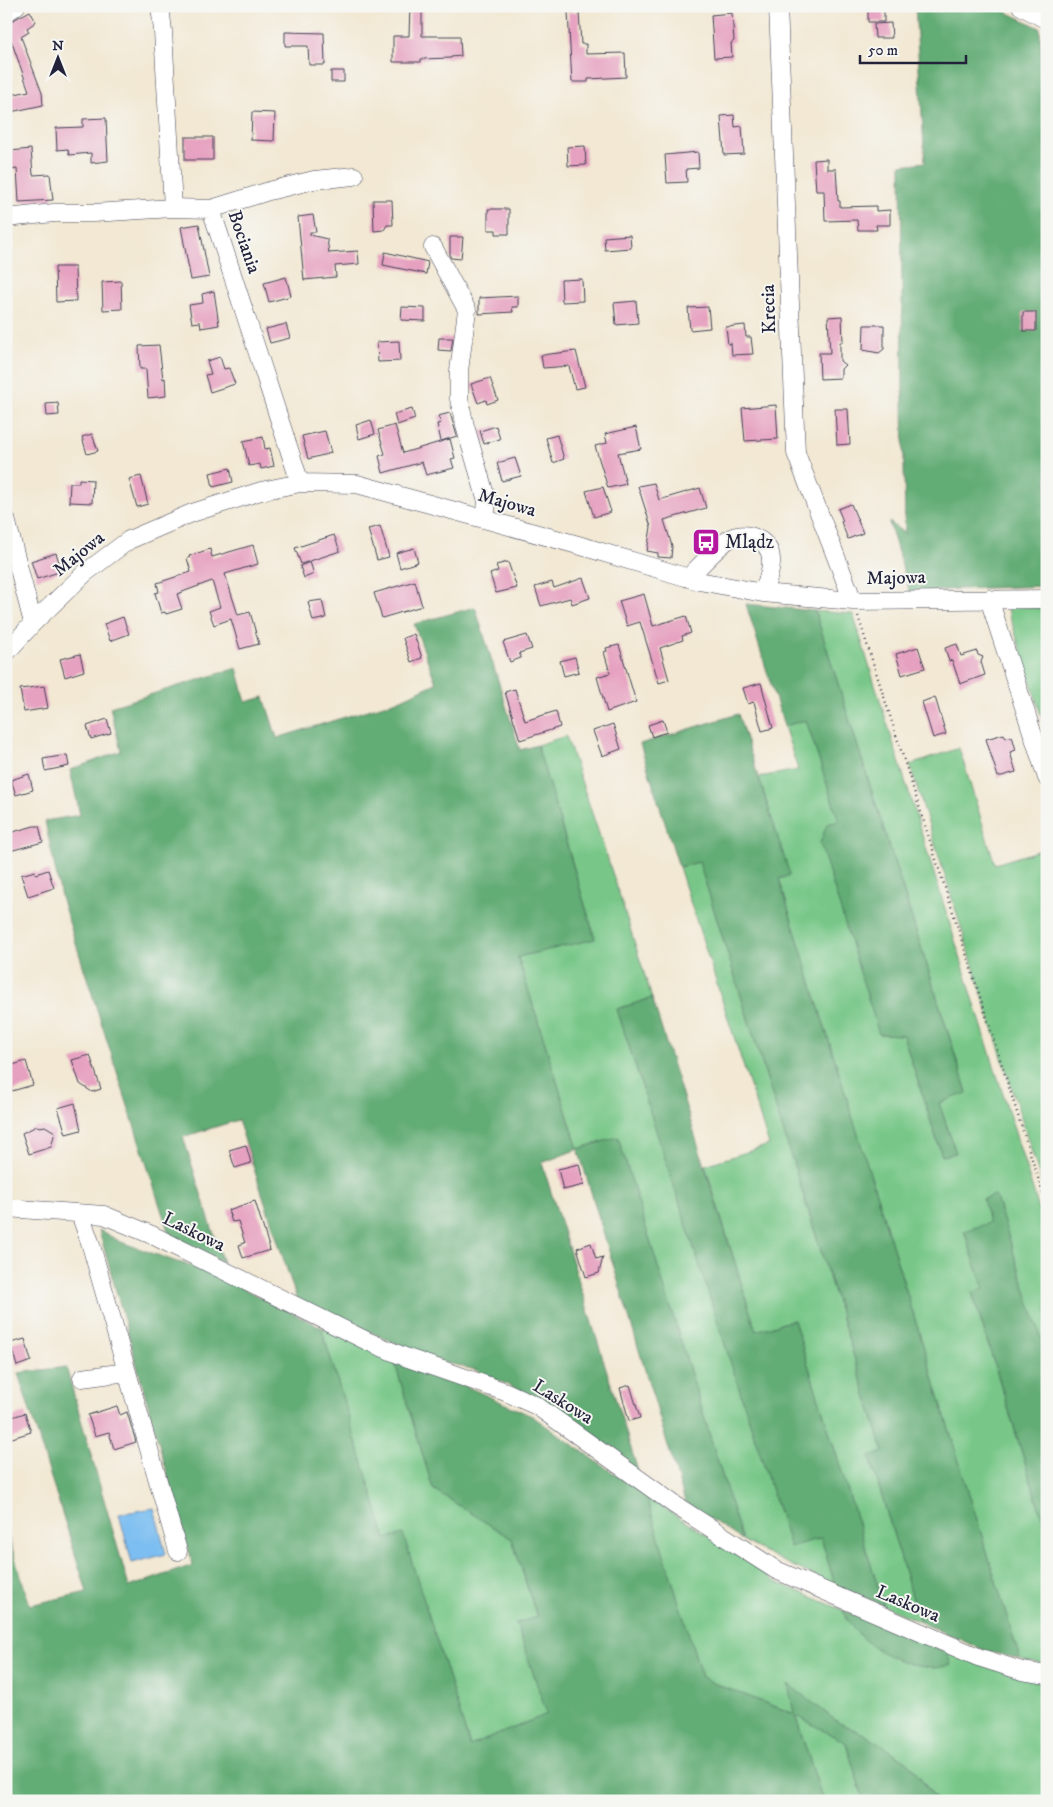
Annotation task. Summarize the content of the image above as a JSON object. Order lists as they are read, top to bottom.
{
  "streets": {
    "street": [
      "Bociania",
      "Krecia",
      "Majowa",
      "Laskowa"
    ]
  },
  "crossings": [
    ["Bociania", "Majowa"],
    ["Krecia", "Majowa"]
  ],
  "places": {
    "bus stop": ["Mlądz"]
  },
  "scale_bar": "50 m",
  "north": "top"
}
